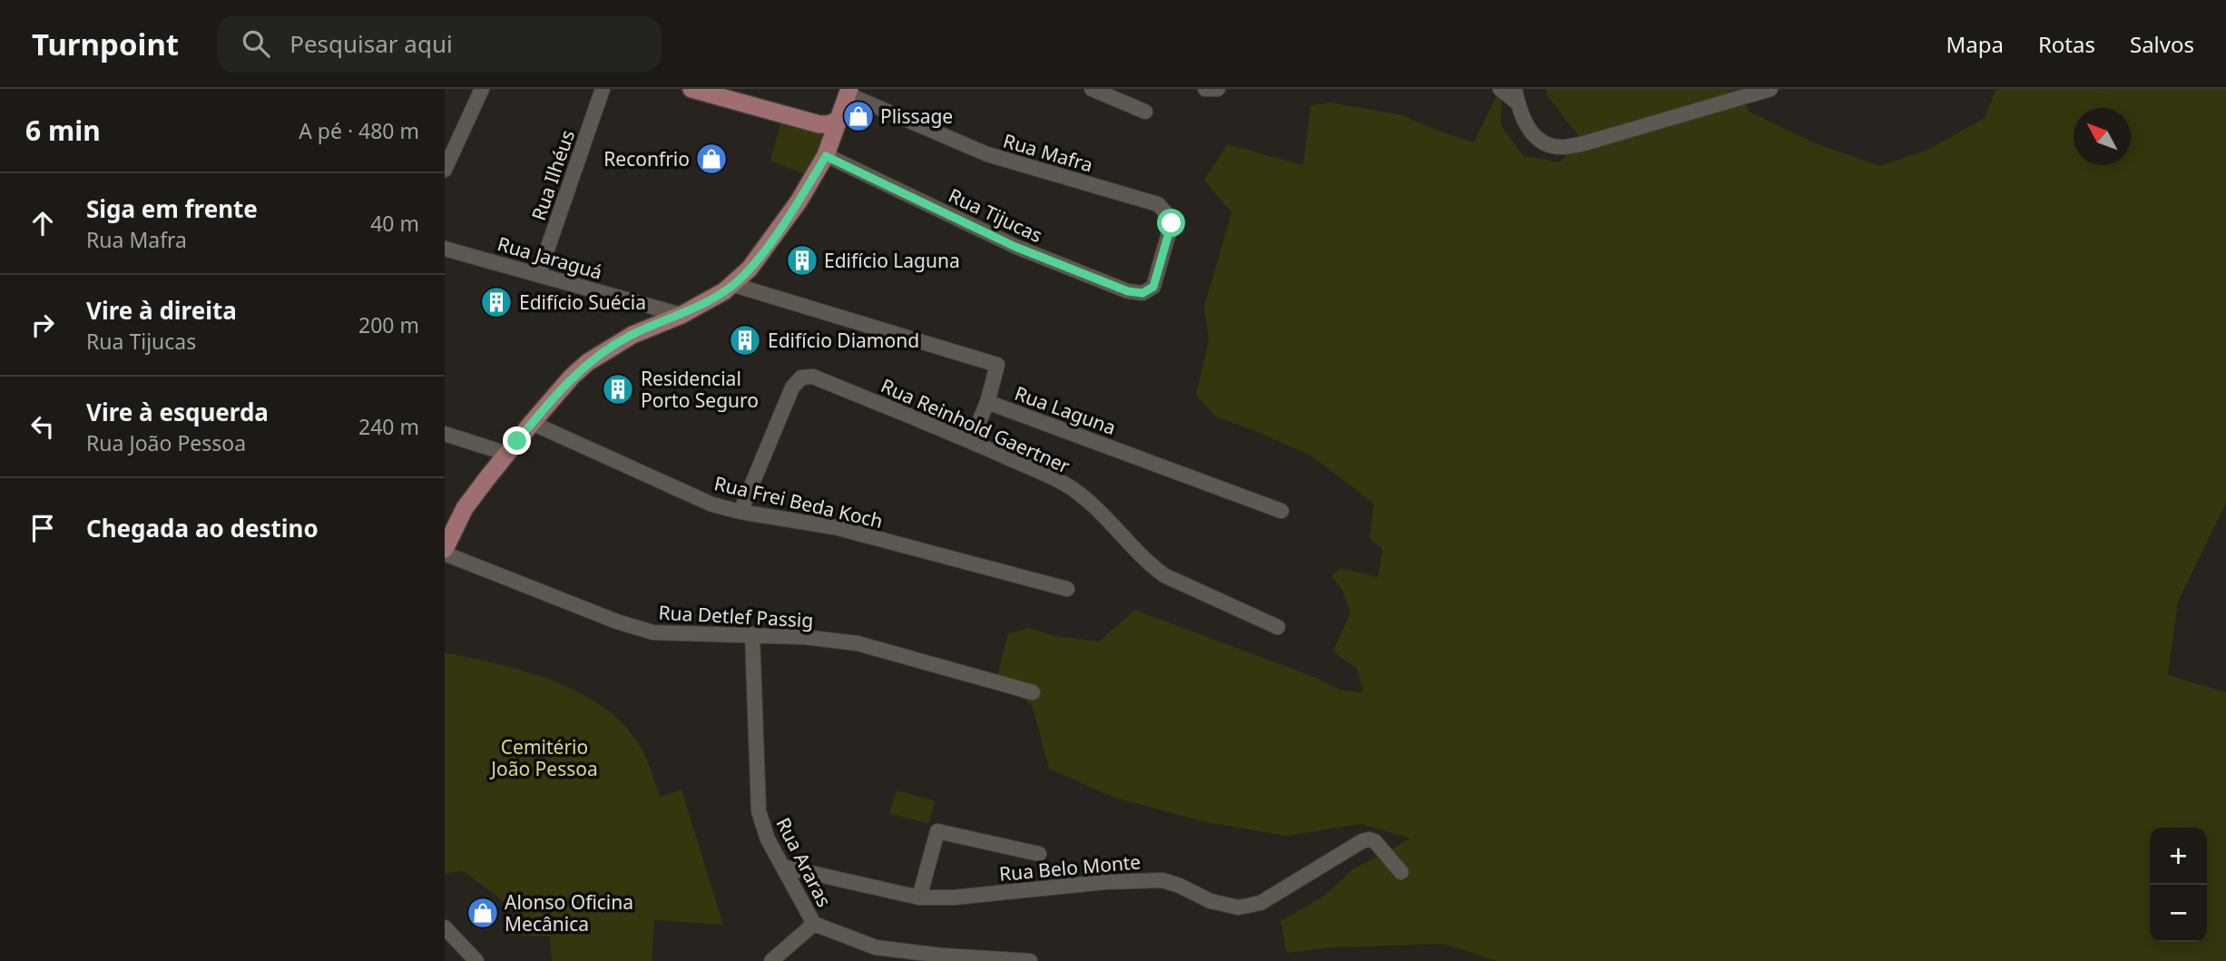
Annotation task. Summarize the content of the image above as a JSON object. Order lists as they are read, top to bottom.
{
  "streets": {
    "street": [
      "Rua Mafra",
      "Rua Ilhéus",
      "Rua Tijucas",
      "Rua Jaraguá",
      "Rua Laguna",
      "Rua Reinhold Gaertner",
      "Rua Frei Beda Koch",
      "Rua Detlef Passig",
      "Rua Araras",
      "Rua Belo Monte"
    ]
  },
  "crossings": [
    ["Rua Mafra", "Rua Tijucas"],
    ["Rua Ilhéus", "Rua Jaraguá"],
    ["Rua Reinhold Gaertner", "Rua Frei Beda Koch"],
    ["Rua Detlef Passig", "Rua Araras"],
    ["Rua Araras", "Rua Belo Monte"]
  ],
  "parks": ["Cemitério João Pessoa"],
  "places": {
    "shop": ["Plissage", "Reconfrio", "Alonso Oficina Mecânica"],
    "building": [
      "Edifício Laguna",
      "Edifício Suécia",
      "Edifício Diamond",
      "Residencial Porto Seguro"
    ]
  },
  "north": "top left",
  "page": {
    "header": "Turnpoint",
    "search": "Pesquisar aqui",
    "nav": ["Mapa", "Rotas", "Salvos"],
    "heading": ["6 min", "A pé · 480 m"],
    "list": [
      ["Siga em frente", "Rua Mafra", "40 m"],
      ["Vire à direita", "Rua Tijucas", "200 m"],
      ["Vire à esquerda", "Rua João Pessoa", "240 m"],
      "Chegada ao destino"
    ],
    "map_buttons": ["+", "−"]
  }
}
